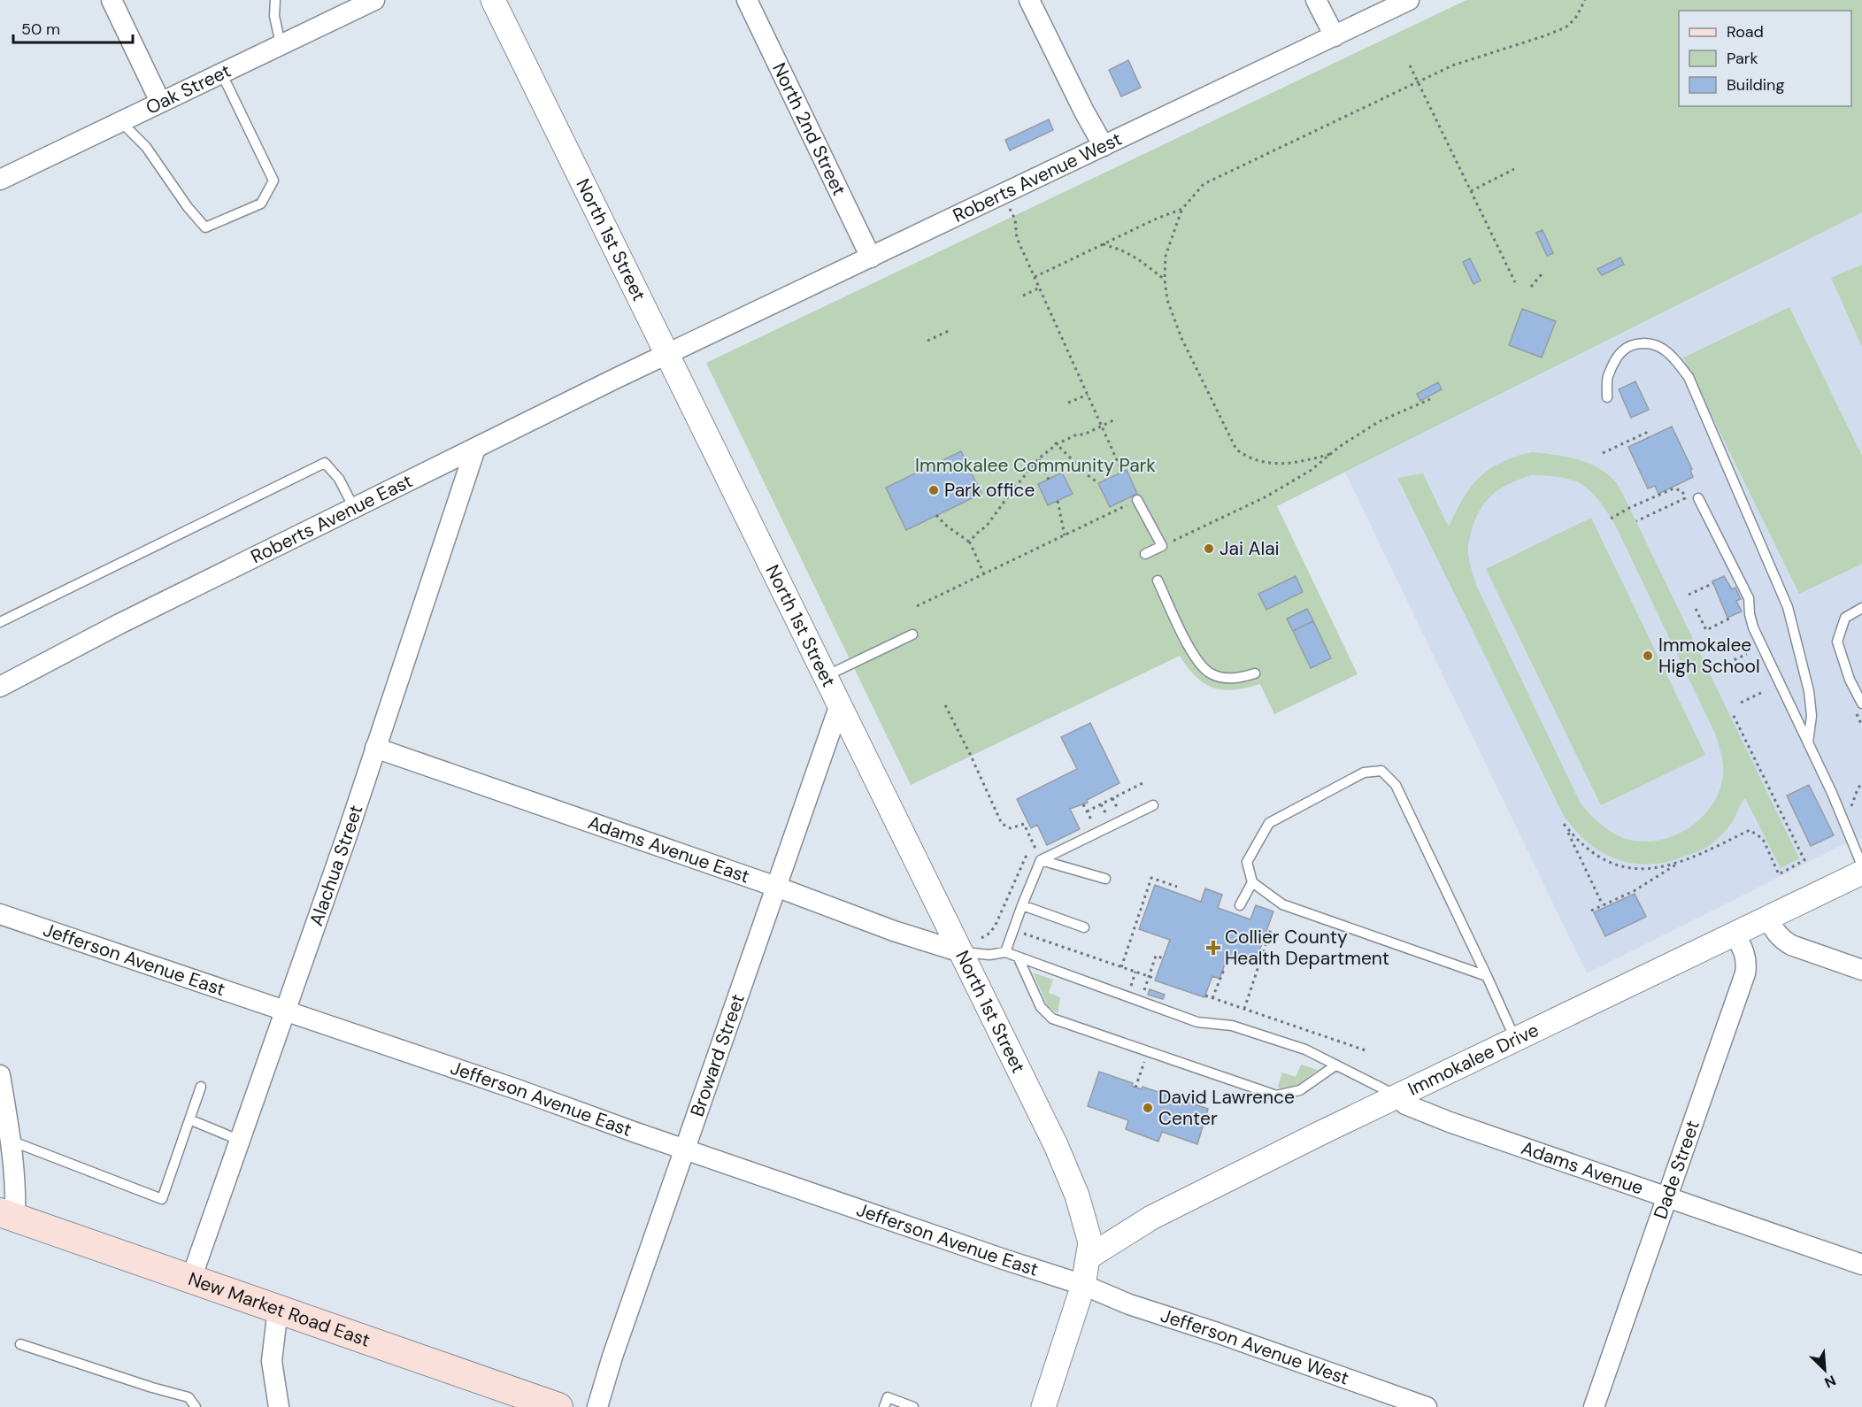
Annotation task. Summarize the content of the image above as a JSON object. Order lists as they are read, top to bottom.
{
  "streets": {
    "main road": ["New Market Road East"],
    "street": [
      "Oak Street",
      "North 2nd Street",
      "Roberts Avenue West",
      "North 1st Street",
      "Roberts Avenue East",
      "Adams Avenue East",
      "Alachua Street",
      "Jefferson Avenue East",
      "Broward Street",
      "Immokalee Drive",
      "Adams Avenue",
      "Dade Street",
      "Jefferson Avenue West"
    ]
  },
  "crossings": [
    ["North 2nd Street", "Roberts Avenue West"],
    ["Roberts Avenue West", "North 1st Street"],
    ["Roberts Avenue West", "Roberts Avenue East"],
    ["North 1st Street", "Roberts Avenue East"],
    ["North 1st Street", "Adams Avenue East"],
    ["North 1st Street", "Jefferson Avenue East"],
    ["North 1st Street", "Broward Street"],
    ["North 1st Street", "Immokalee Drive"],
    ["North 1st Street", "Jefferson Avenue West"],
    ["Roberts Avenue East", "Alachua Street"],
    ["Adams Avenue East", "Alachua Street"],
    ["Adams Avenue East", "Broward Street"],
    ["Alachua Street", "Jefferson Avenue East"],
    ["Alachua Street", "New Market Road East"],
    ["Jefferson Avenue East", "Broward Street"],
    ["Jefferson Avenue East", "Jefferson Avenue West"],
    ["Immokalee Drive", "Adams Avenue"],
    ["Immokalee Drive", "Dade Street"],
    ["Adams Avenue", "Dade Street"]
  ],
  "parks": ["Immokalee Community Park"],
  "places": {
    "other": [
      "Park office",
      "Jai Alai",
      "Immokalee High School",
      "David Lawrence Center"
    ],
    "health": ["Collier County Health Department"]
  },
  "legend": ["Road", "Park", "Building"],
  "scale_bar": "50 m",
  "north": "bottom right"
}
